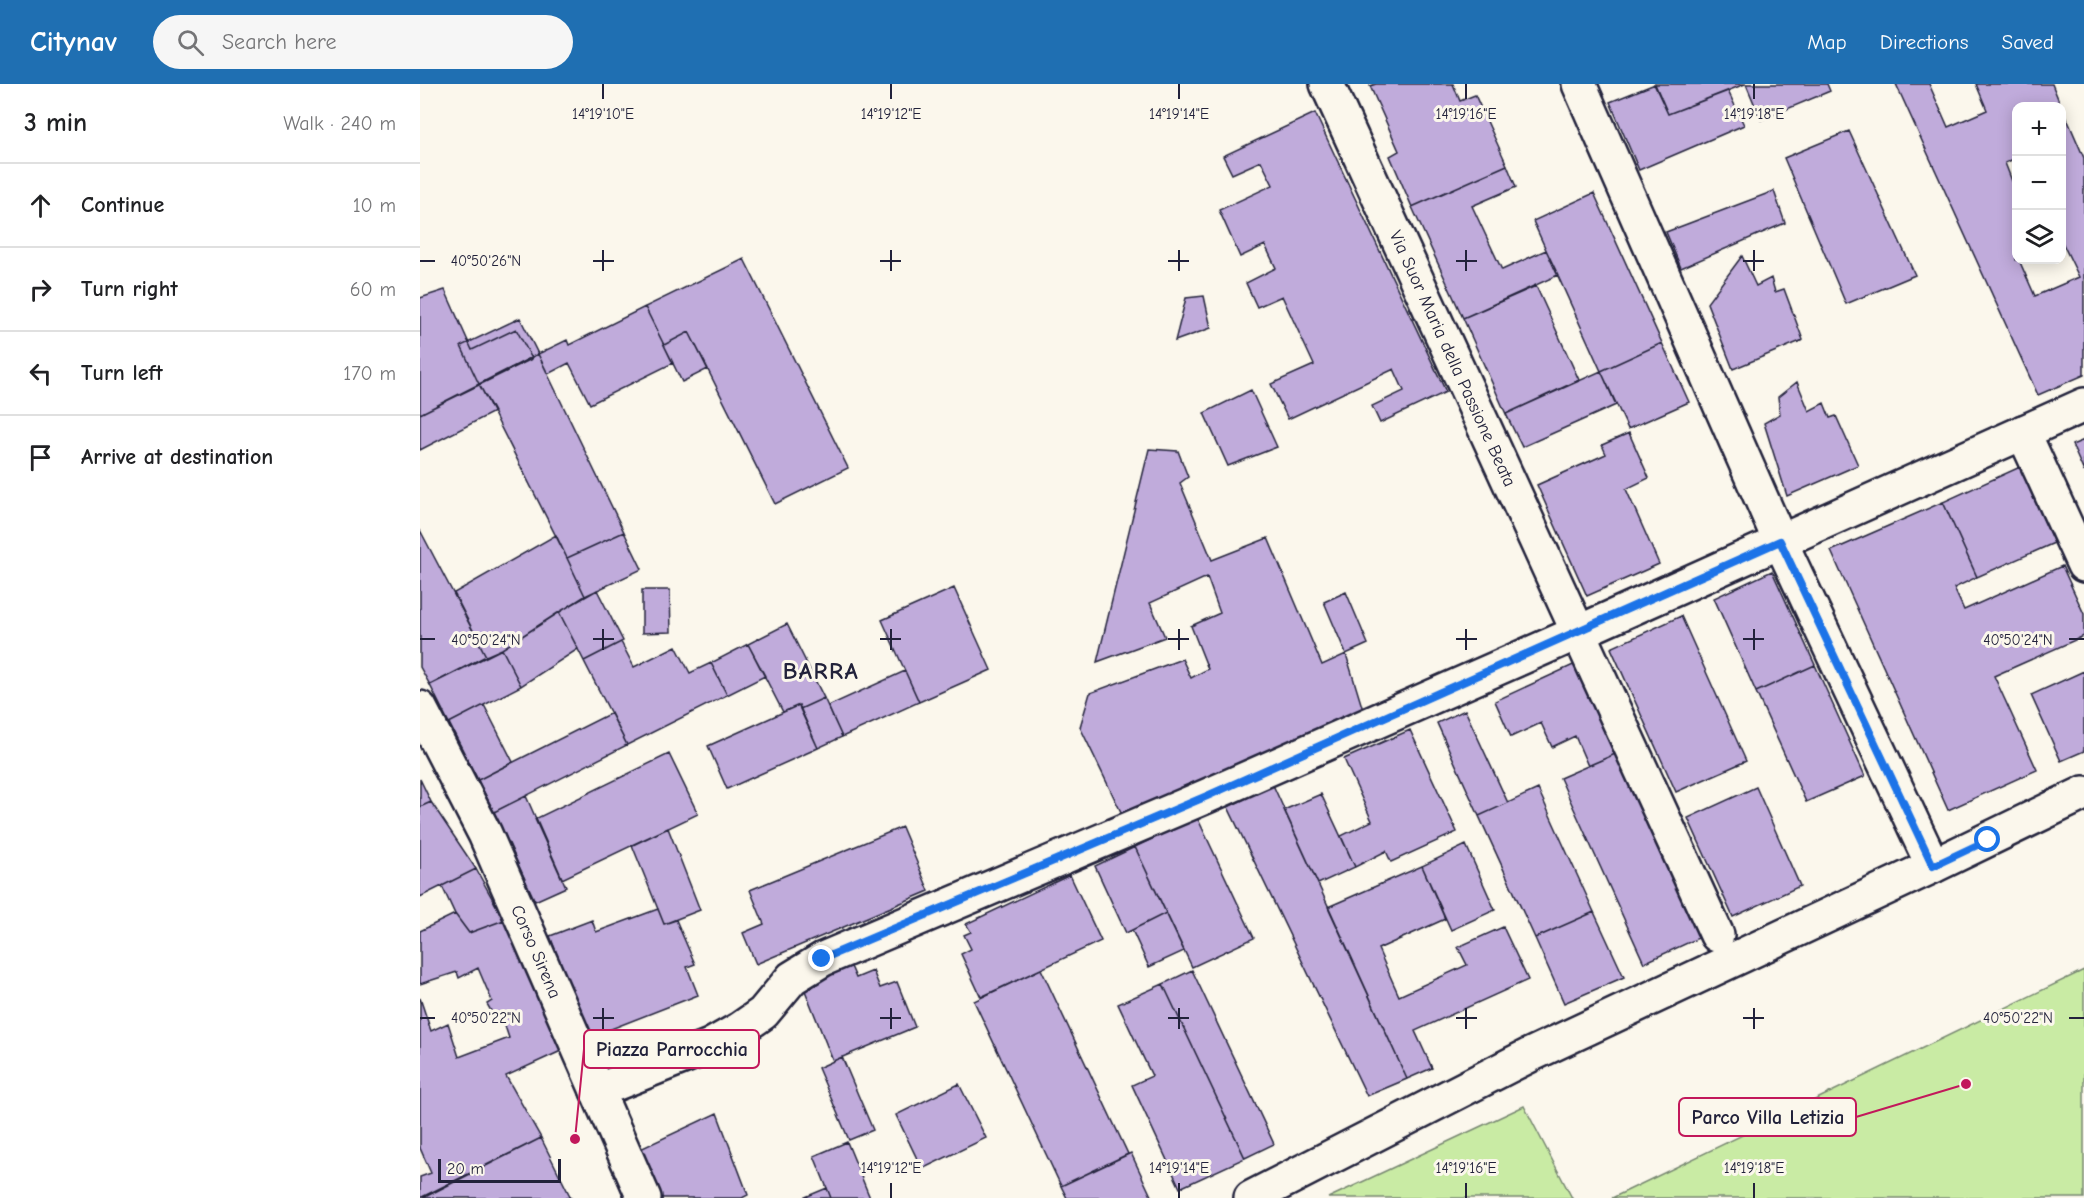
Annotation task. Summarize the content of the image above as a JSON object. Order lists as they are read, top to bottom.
{
  "streets": {
    "street": ["Via Suor Maria della Passione Beata", "Corso Sirena"]
  },
  "districts": ["BARRA"],
  "places": ["Parco Villa Letizia", "Piazza Parrocchia"],
  "scale_bar": "20 m",
  "page": {
    "header": "Citynav",
    "search": "Search here",
    "nav": ["Map", "Directions", "Saved"],
    "heading": ["3 min", "Walk · 240 m"],
    "map_buttons": ["+", "−"],
    "list": [
      ["Continue", "10 m"],
      ["Turn right", "60 m"],
      ["Turn left", "170 m"],
      "Arrive at destination"
    ],
    "scale": "20 m"
  },
  "coordinates": [
    "14°19'10\"E",
    "14°19'12\"E",
    "14°19'14\"E",
    "14°19'16\"E",
    "14°19'18\"E",
    "40°50'26\"N",
    "40°50'24\"N",
    "40°50'22\"N"
  ]
}
